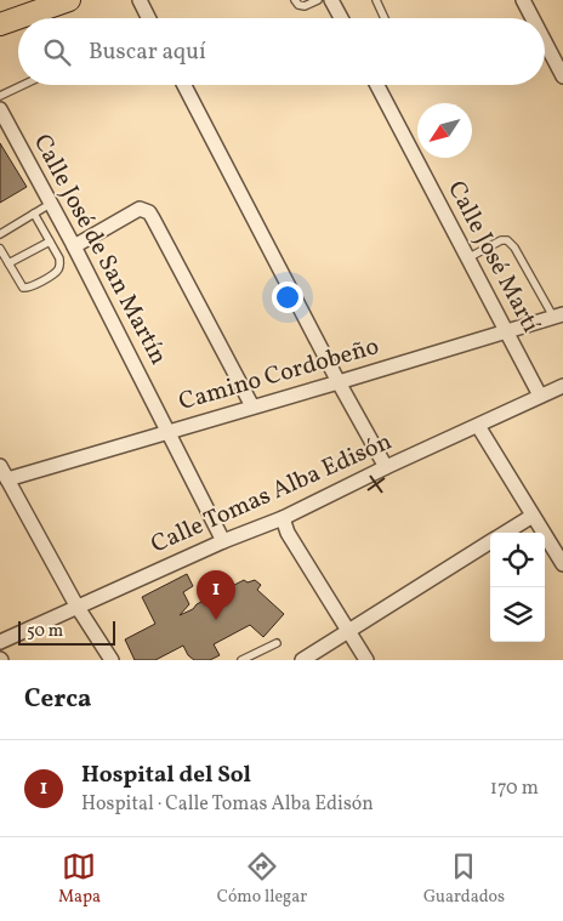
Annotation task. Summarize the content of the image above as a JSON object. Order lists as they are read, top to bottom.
{
  "streets": {
    "street": [
      "Calle José de San Martín",
      "Calle José Martí",
      "Camino Cordobeño",
      "Calle Tomas Alba Edisón"
    ]
  },
  "crossings": [
    ["Calle José de San Martín", "Camino Cordobeño"],
    ["Calle José de San Martín", "Calle Tomas Alba Edisón"],
    ["Calle José Martí", "Camino Cordobeño"],
    ["Calle José Martí", "Calle Tomas Alba Edisón"]
  ],
  "scale_bar": "50 m",
  "north": "bottom left",
  "page": {
    "search": "Buscar aquí",
    "pins": "1",
    "scale": "50 m",
    "heading": "Cerca",
    "list": [
      {
        "mark": "1",
        "name": "Hospital del Sol",
        "note": "Hospital · Calle Tomas Alba Edisón",
        "value": "170 m"
      }
    ],
    "nav": ["Mapa", "Cómo llegar", "Guardados"]
  }
}
